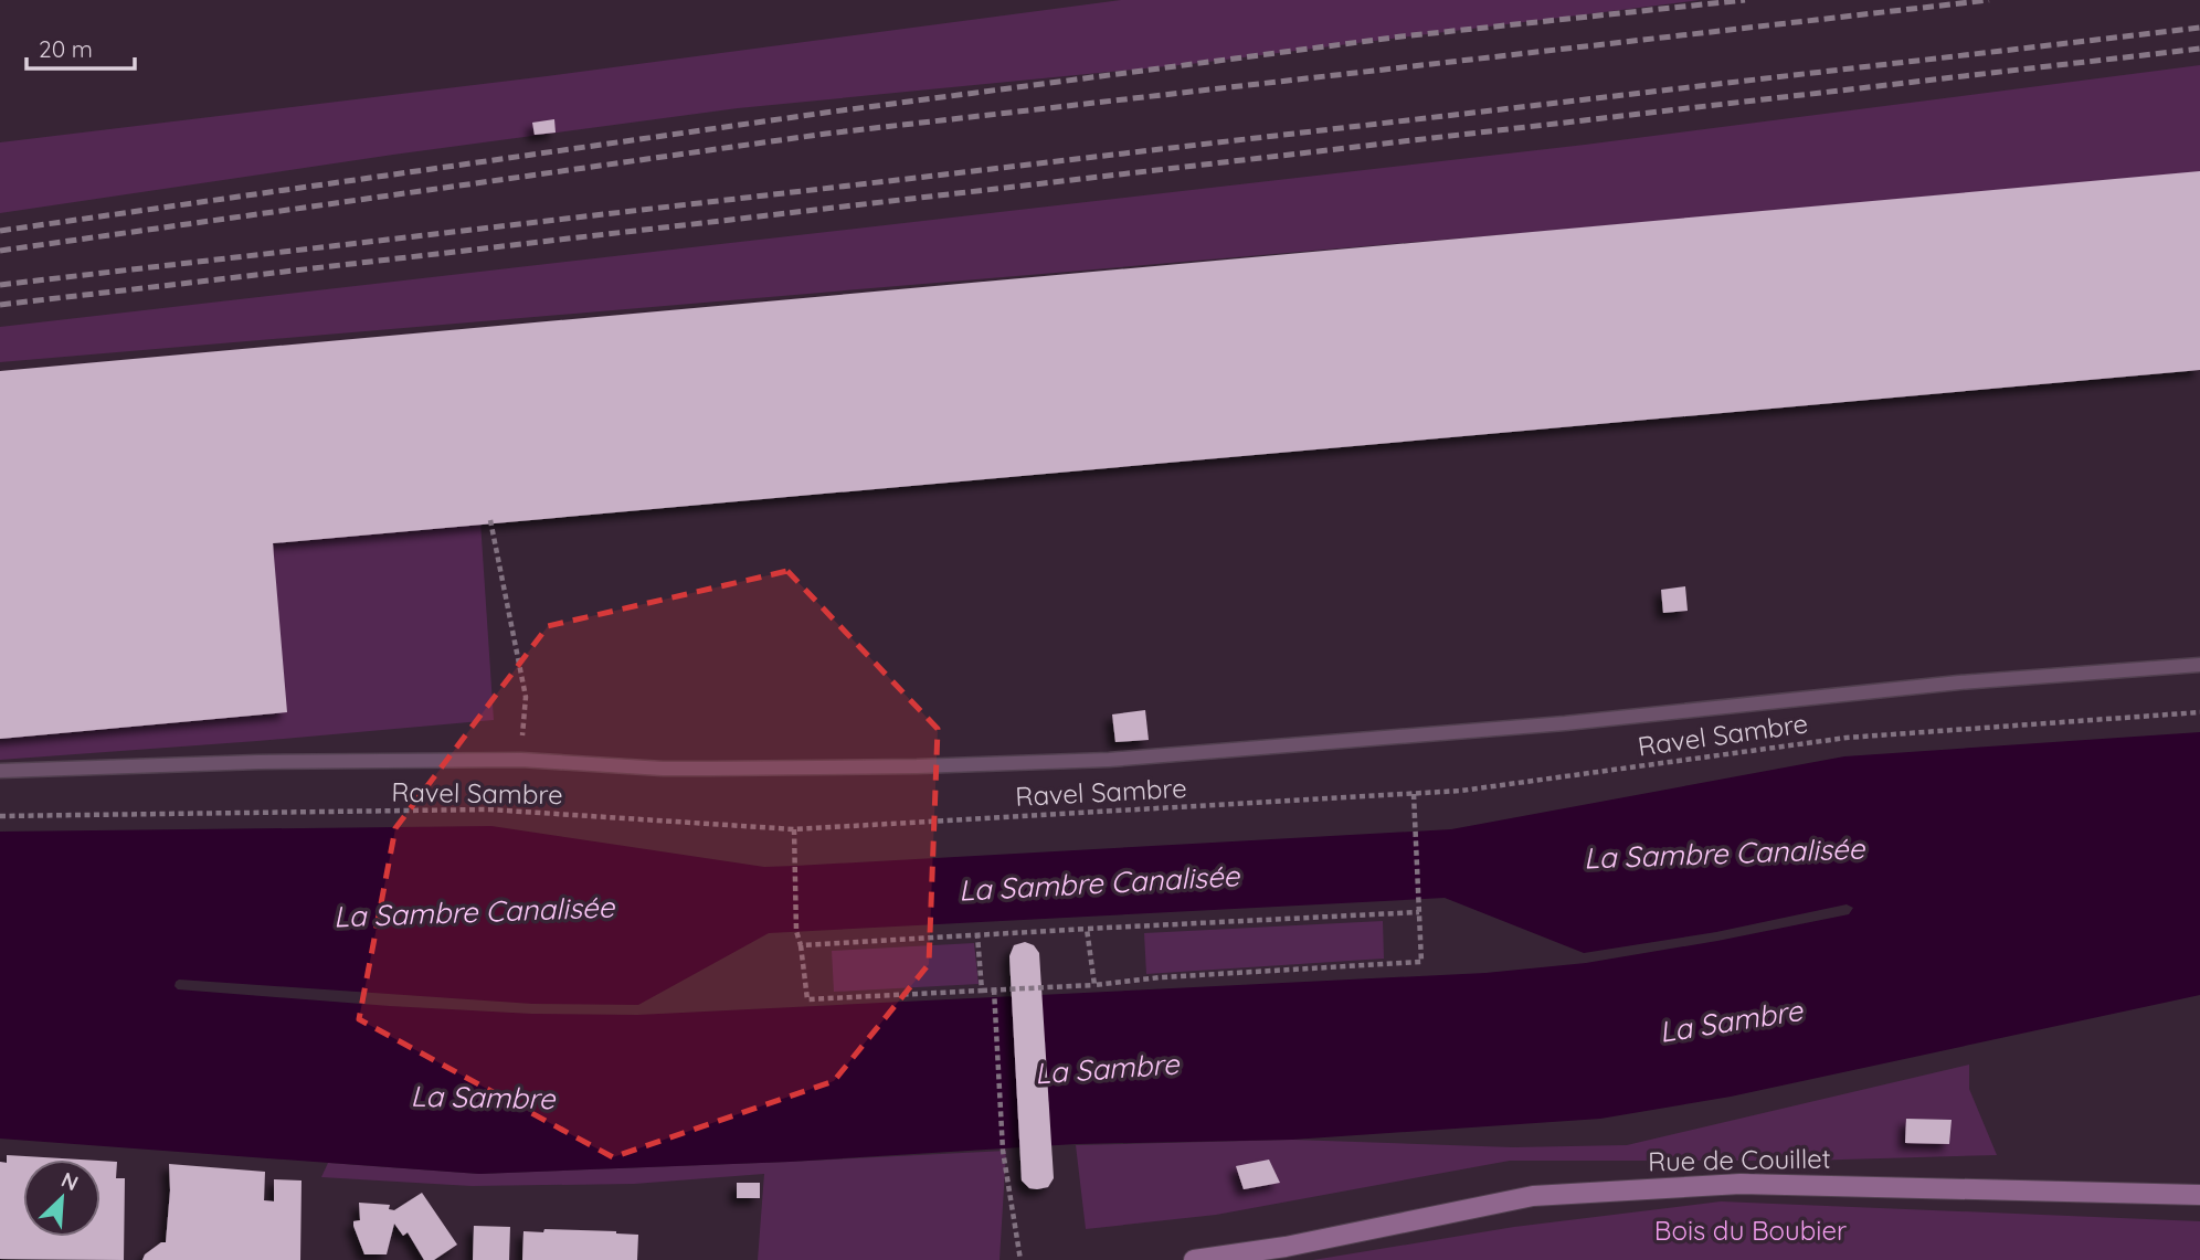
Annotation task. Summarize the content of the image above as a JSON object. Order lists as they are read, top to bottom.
{
  "streets": {
    "main road": ["Rue de Couillet"],
    "path": ["Ravel Sambre"]
  },
  "water": ["La Sambre Canalisée", "La Sambre"],
  "parks": ["Bois du Boubier"],
  "scale_bar": "20 m",
  "north": "top right"
}
